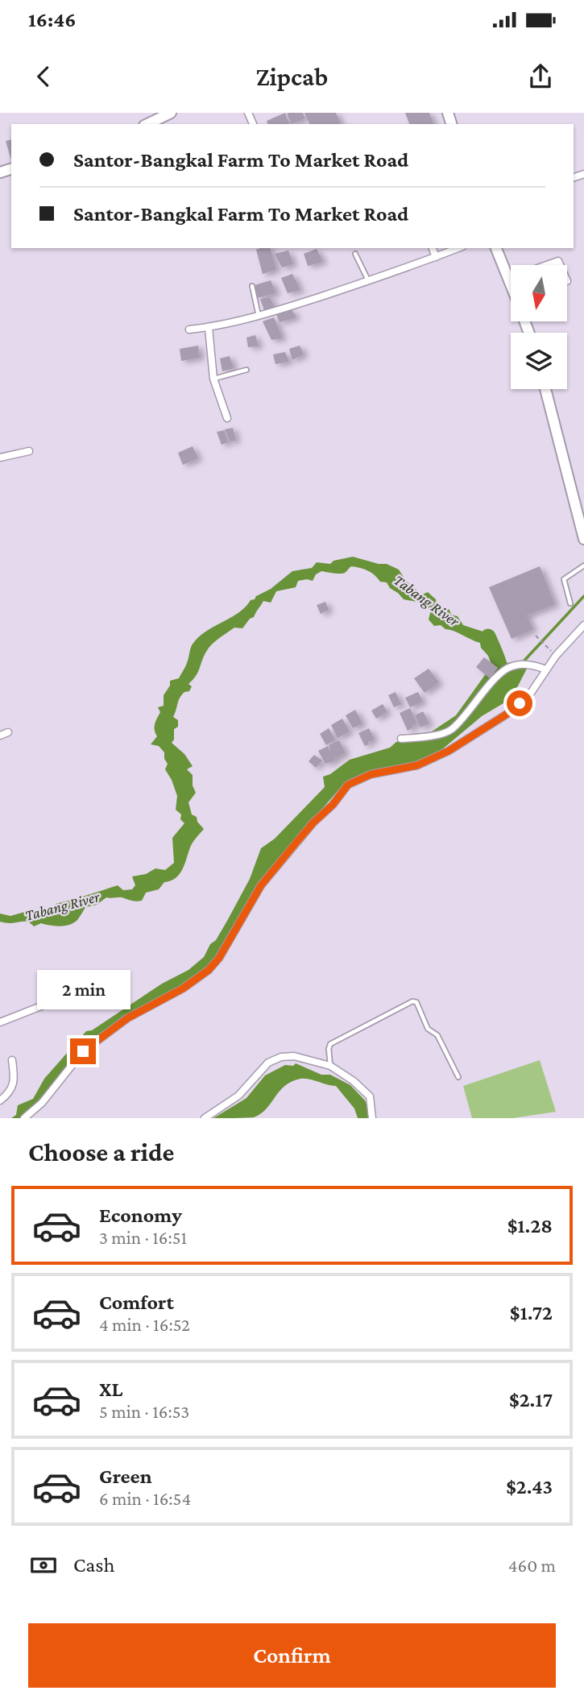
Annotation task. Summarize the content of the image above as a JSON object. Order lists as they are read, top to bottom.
{
  "water": ["Tabang River"],
  "north": "bottom",
  "page": {
    "status": "16:46",
    "header": "Zipcab",
    "banner": ["Santor-Bangkal Farm To Market Road", "Santor-Bangkal Farm To Market Road"],
    "bubble": "2 min",
    "heading": "Choose a ride",
    "list": [
      {
        "name": "Economy",
        "note": "3 min · 16:51",
        "value": "$1.28"
      },
      {
        "name": "Comfort",
        "note": "4 min · 16:52",
        "value": "$1.72"
      },
      {
        "name": "XL",
        "note": "5 min · 16:53",
        "value": "$2.17"
      },
      {
        "name": "Green",
        "note": "6 min · 16:54",
        "value": "$2.43"
      }
    ],
    "pay": ["Cash", "460 m"],
    "buttons": "Confirm"
  }
}
